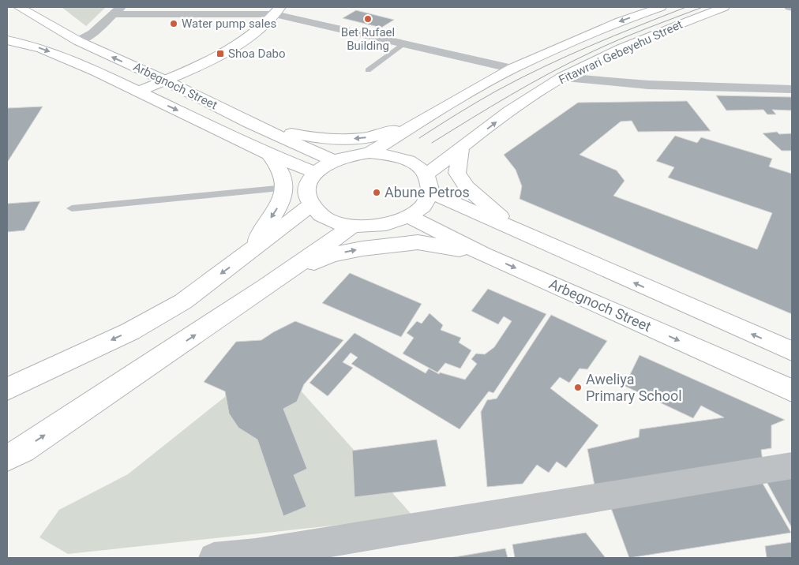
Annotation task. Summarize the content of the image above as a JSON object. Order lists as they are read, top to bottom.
{
  "streets": {
    "main road": ["Fitawrari Gebeyehu Street", "Arbegnoch Street"]
  },
  "crossings": [
    ["Fitawrari Gebeyehu Street", "Arbegnoch Street"]
  ],
  "places": {
    "other": [
      "Bet Rufael Building",
      "Water pump sales",
      "Abune Petros",
      "Aweliya Primary School"
    ],
    "transit": ["Shoa Dabo"]
  }
}
